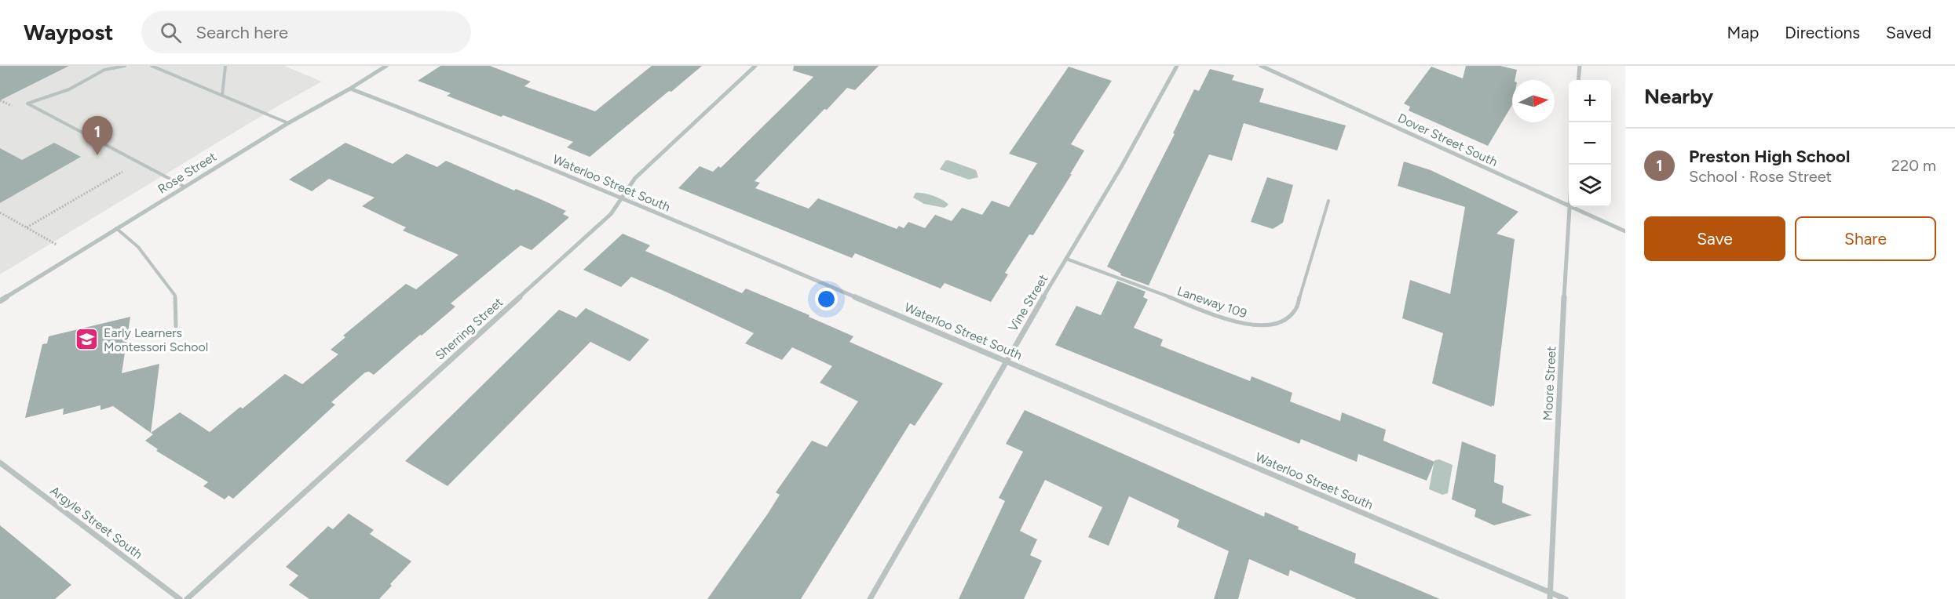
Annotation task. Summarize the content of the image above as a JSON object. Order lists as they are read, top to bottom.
{
  "streets": {
    "street": [
      "Dover Street South",
      "Rose Street",
      "Waterloo Street South",
      "Vine Street",
      "Sherring Street",
      "Moore Street",
      "Argyle Street South"
    ],
    "lane": ["Laneway 109"]
  },
  "crossings": [
    ["Dover Street South", "Moore Street"],
    ["Rose Street", "Waterloo Street South"],
    ["Waterloo Street South", "Vine Street"],
    ["Waterloo Street South", "Sherring Street"],
    ["Waterloo Street South", "Moore Street"],
    ["Laneway 109", "Vine Street"]
  ],
  "places": {
    "school or university": ["Early Learners Montessori School"]
  },
  "north": "right",
  "page": {
    "header": "Waypost",
    "search": "Search here",
    "nav": ["Map", "Directions", "Saved"],
    "heading": "Nearby",
    "map_buttons": ["+", "−"],
    "pins": "1",
    "list": [
      {
        "mark": "1",
        "name": "Preston High School",
        "note": "School · Rose Street",
        "value": "220 m"
      }
    ],
    "buttons": ["Save", "Share"]
  }
}
